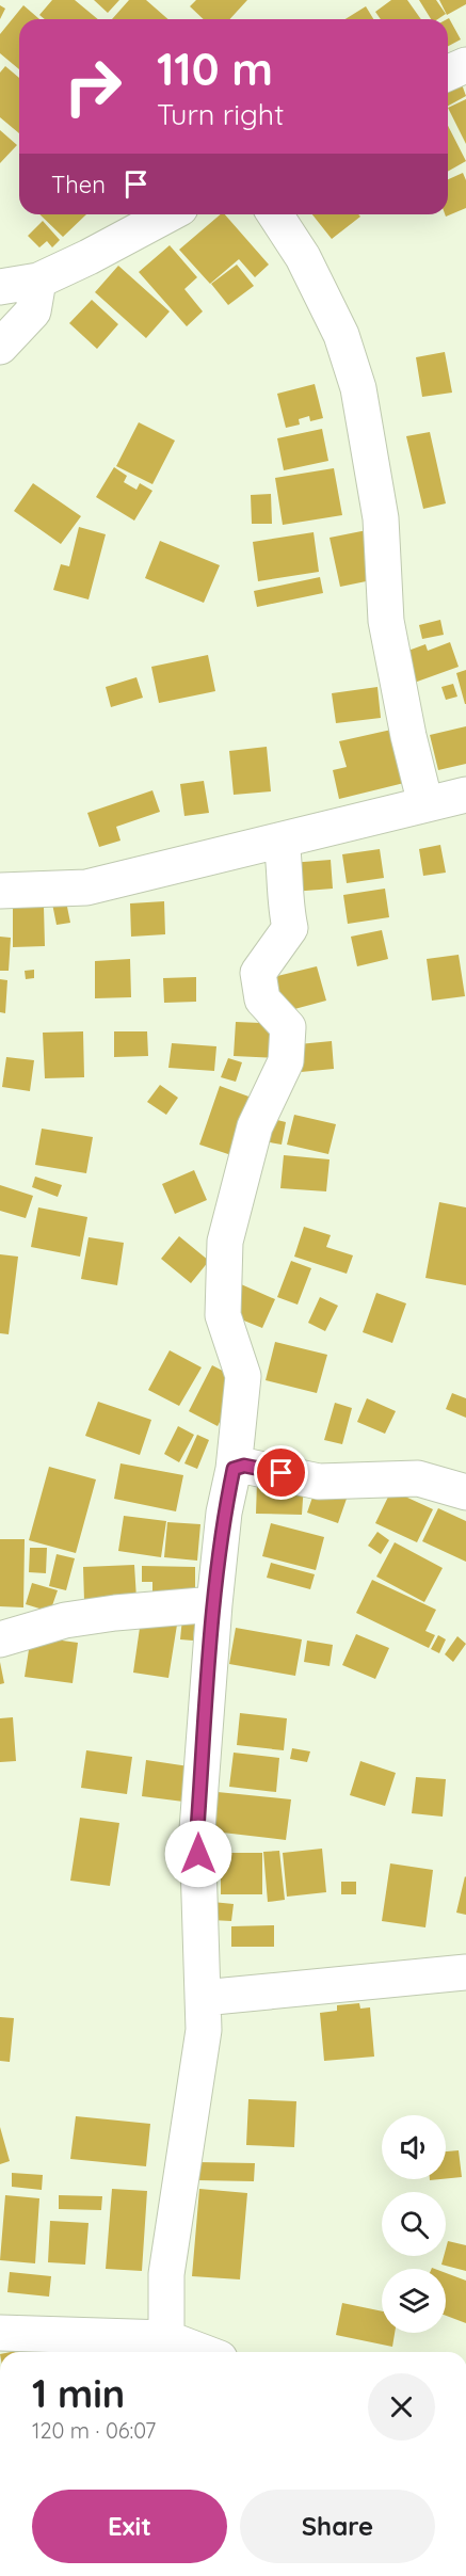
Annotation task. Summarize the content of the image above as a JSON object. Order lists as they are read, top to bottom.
{
  "page": {
    "turn": ["110 m", "Turn right"],
    "then": "Then",
    "heading": ["1 min", "120 m · 06:07"],
    "buttons": ["Exit", "Share"]
  }
}
